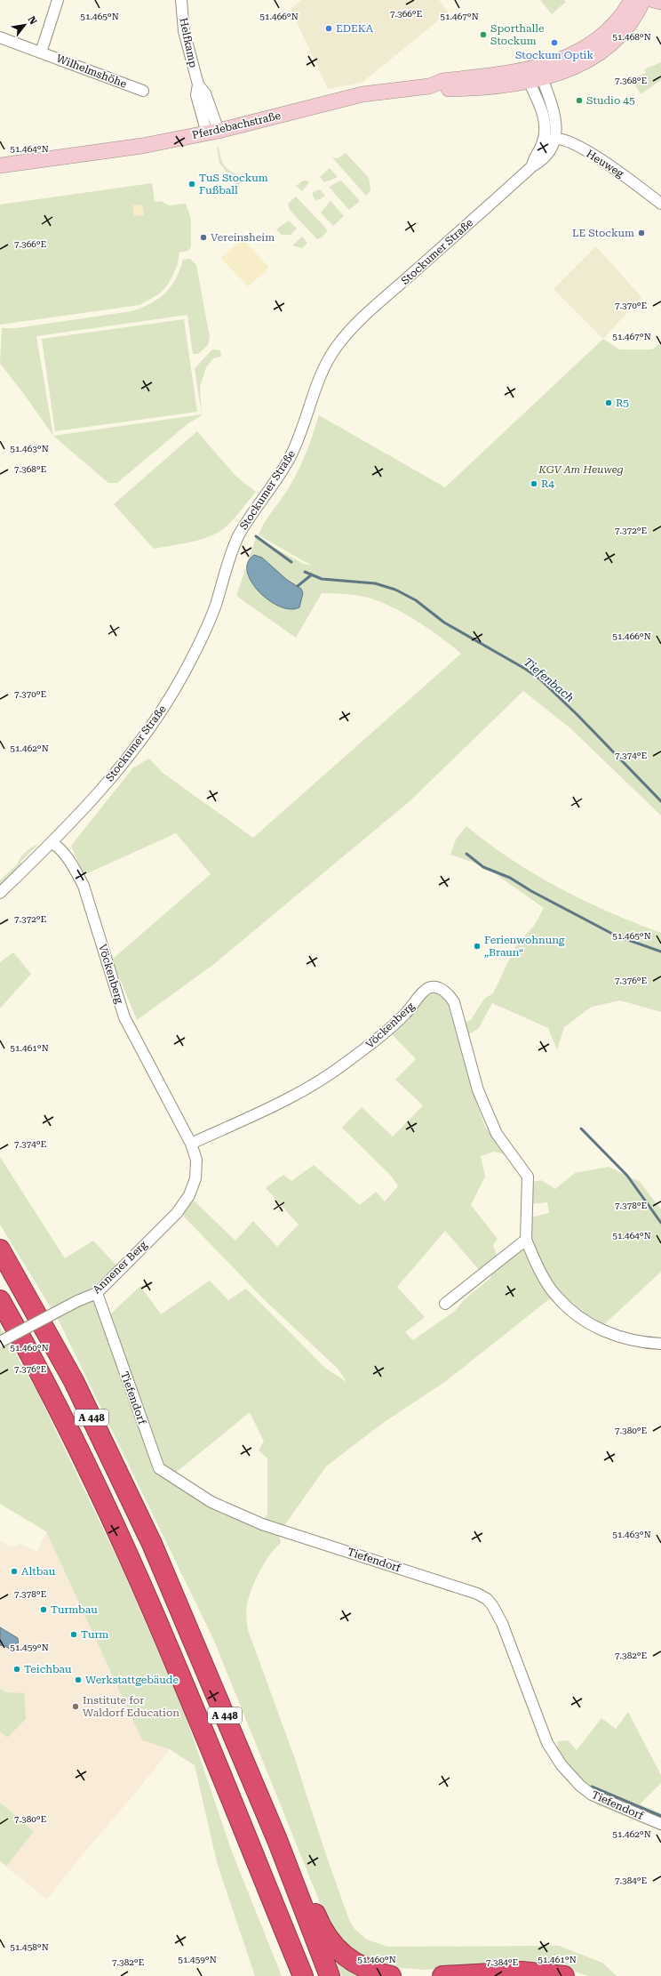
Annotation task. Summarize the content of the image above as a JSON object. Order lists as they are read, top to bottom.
{
  "streets": {
    "highway": ["A 448"],
    "main road": ["Pferdebachstraße"],
    "street": [
      "Helfkamp",
      "Wilhelmshöhe",
      "Heuweg",
      "Stockumer Straße",
      "Vöckenberg",
      "Annener Berg",
      "Tiefendorf"
    ]
  },
  "crossings": [
    ["Helfkamp", "Pferdebachstraße"],
    ["Pferdebachstraße", "Stockumer Straße"],
    ["Heuweg", "Stockumer Straße"],
    ["Stockumer Straße", "Vöckenberg"],
    ["Vöckenberg", "Annener Berg"],
    ["Annener Berg", "Tiefendorf"]
  ],
  "water": ["Tiefenbach"],
  "parks": ["KGV Am Heuweg"],
  "places": [
    "EDEKA",
    "Sporthalle Stockum",
    "Stockum Optik",
    "Studio 45",
    "TuS Stockum Fußball",
    "LE Stockum",
    "Vereinsheim",
    "R5",
    "R4",
    "Ferienwohnung „Braun“",
    "Altbau",
    "Turmbau",
    "Turm",
    "Teichbau",
    "Werkstattgebäude",
    "Institute for Waldorf Education"
  ],
  "north": "top right",
  "coordinates": [
    "7.366°E",
    "51.465°N",
    "51.466°N",
    "51.467°N",
    "51.468°N",
    "7.368°E",
    "51.464°N",
    "7.370°E",
    "51.463°N",
    "7.372°E",
    "51.462°N",
    "7.374°E",
    "7.376°E",
    "51.461°N",
    "7.378°E",
    "51.460°N",
    "7.380°E",
    "51.459°N",
    "7.382°E",
    "7.384°E",
    "51.458°N"
  ]
}
